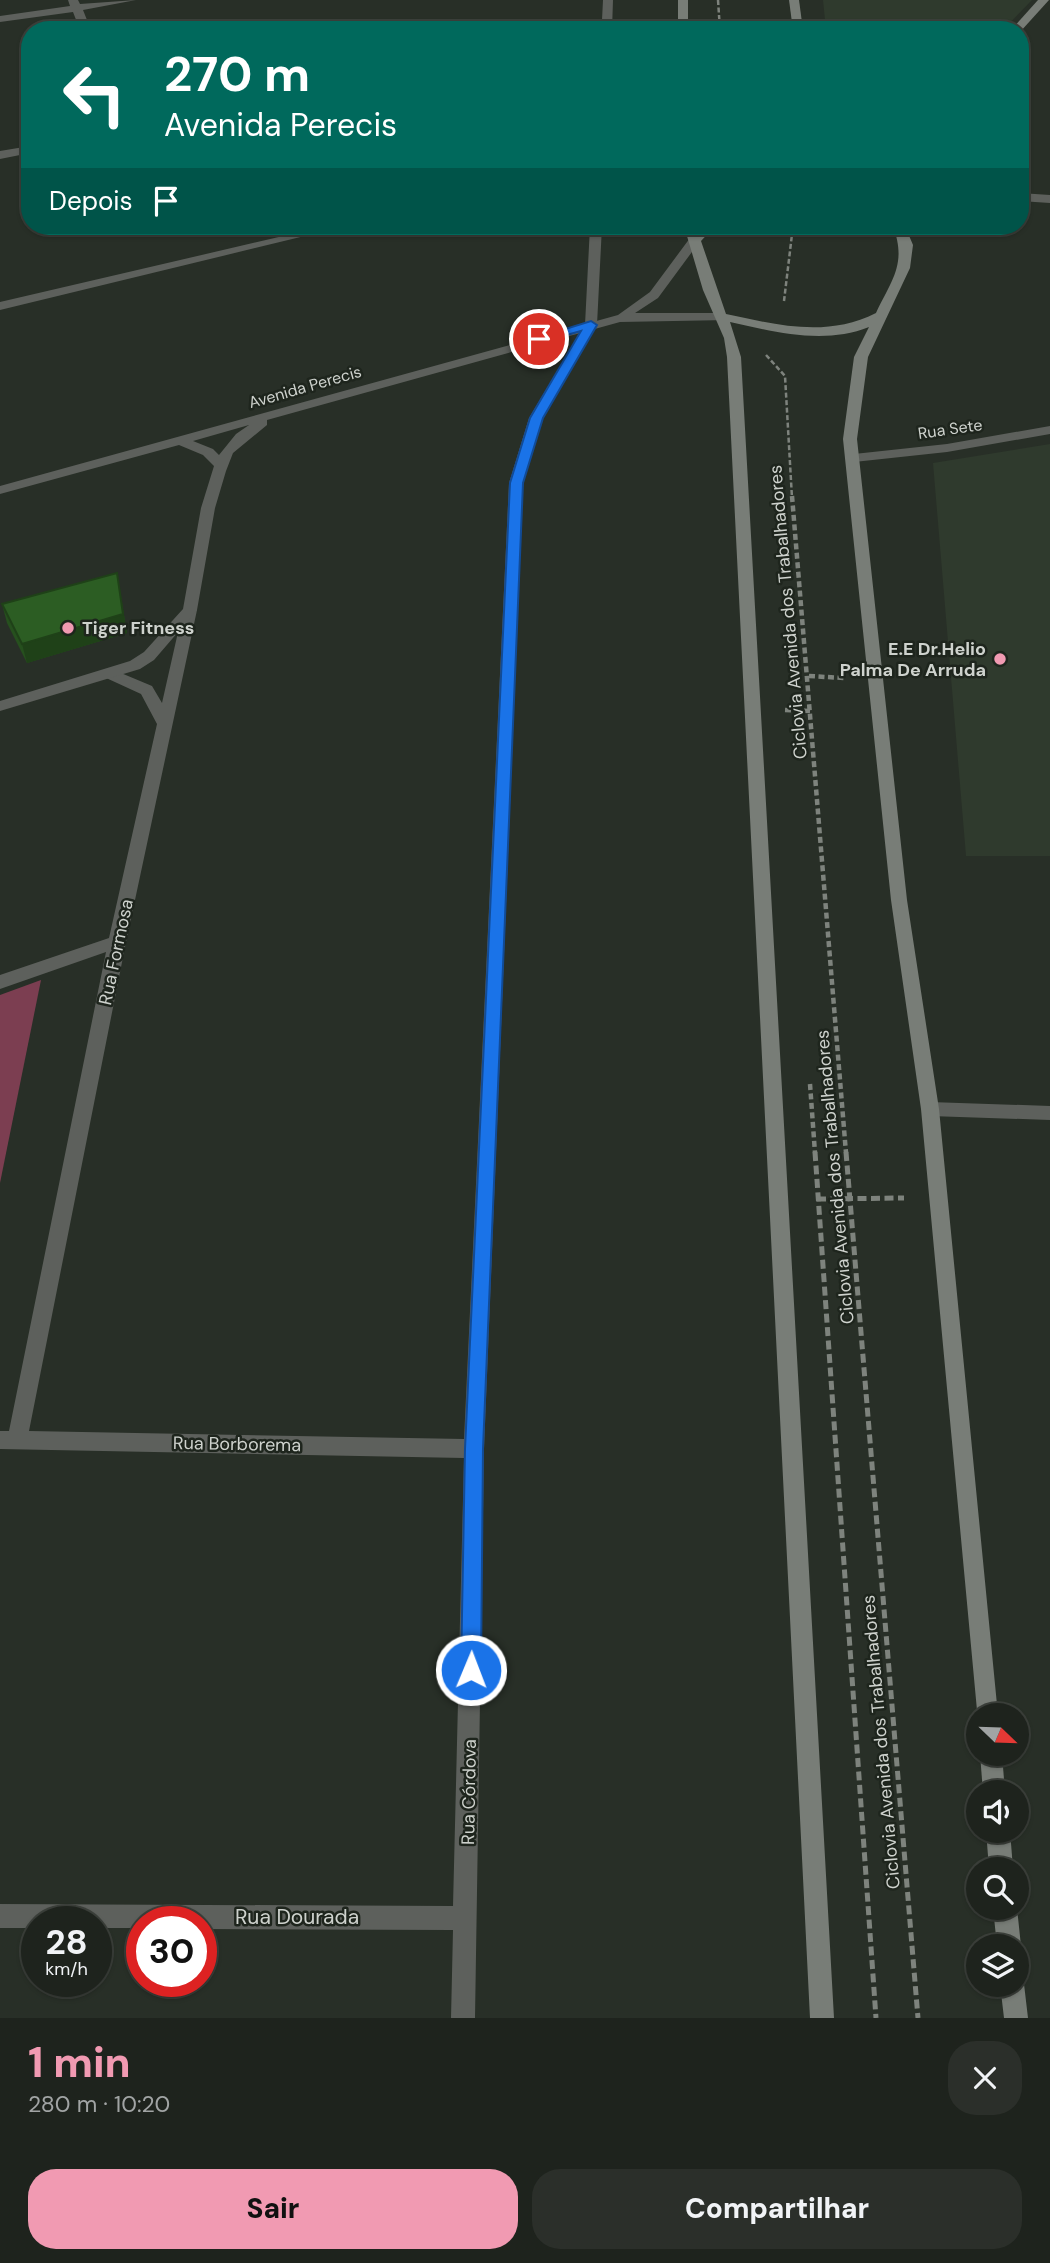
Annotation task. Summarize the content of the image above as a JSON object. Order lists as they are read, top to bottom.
{
  "streets": {
    "street": [
      "Avenida Perecis",
      "Rua Sete",
      "Rua Formosa",
      "Rua Borborema",
      "Rua Córdova",
      "Rua Dourada"
    ],
    "path": ["Ciclovia Avenida dos Trabalhadores"]
  },
  "crossings": [
    ["Avenida Perecis", "Rua Formosa"],
    ["Avenida Perecis", "Rua Córdova"],
    ["Rua Formosa", "Rua Borborema"],
    ["Rua Borborema", "Rua Córdova"],
    ["Rua Córdova", "Rua Dourada"]
  ],
  "places": ["Tiger Fitness", "E.E Dr.Helio Palma De Arruda"],
  "north": "bottom right",
  "page": {
    "turn": ["270 m", "Avenida Perecis"],
    "then": "Depois",
    "speed": "28 km/h",
    "limit": "30",
    "heading": ["1 min", "280 m · 10:20"],
    "buttons": ["Sair", "Compartilhar"]
  }
}
